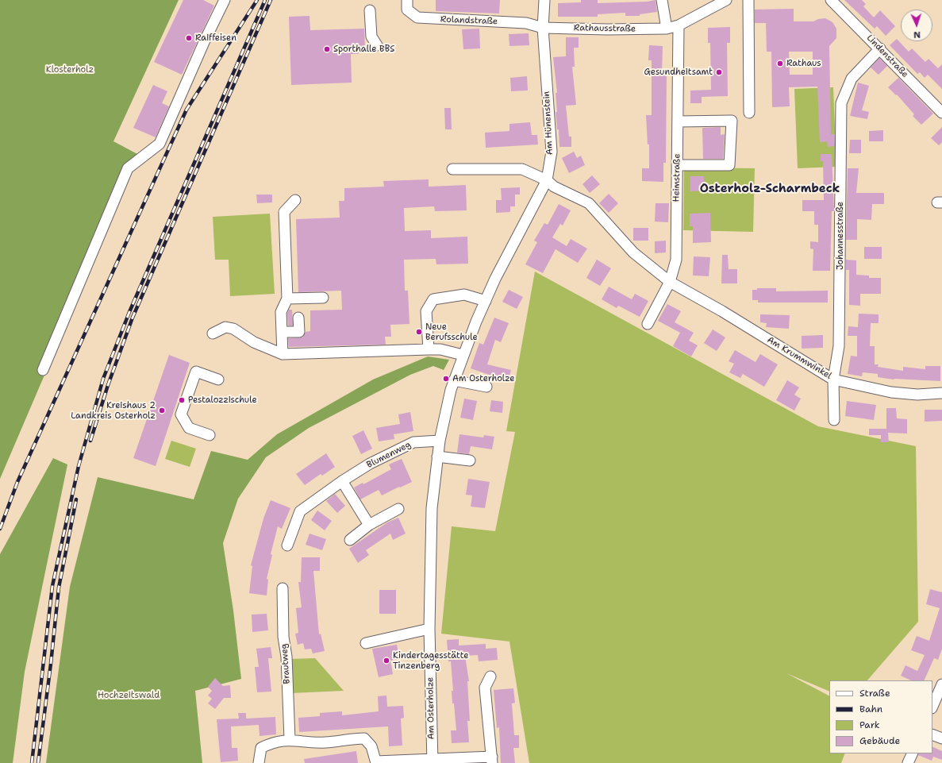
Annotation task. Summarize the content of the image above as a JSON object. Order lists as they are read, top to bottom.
{
  "streets": {
    "street": [
      "Rolandstraße",
      "Rathausstraße",
      "Lindenstraße",
      "Am Hünenstein",
      "Heimstraße",
      "Johannesstraße",
      "Am Krummwinkel",
      "Blumenweg",
      "Brautweg",
      "Am Osterholze"
    ]
  },
  "crossings": [
    ["Rolandstraße", "Rathausstraße"],
    ["Rolandstraße", "Am Hünenstein"],
    ["Rathausstraße", "Am Hünenstein"],
    ["Rathausstraße", "Heimstraße"],
    ["Lindenstraße", "Johannesstraße"],
    ["Am Hünenstein", "Am Osterholze"],
    ["Heimstraße", "Am Krummwinkel"],
    ["Johannesstraße", "Am Krummwinkel"],
    ["Blumenweg", "Am Osterholze"]
  ],
  "districts": ["Osterholz-Scharmbeck"],
  "parks": ["Klosterholz", "Hochzeitswald"],
  "places": [
    "Raiffeisen",
    "Sporthalle BBS",
    "Rathaus",
    "Gesundheitsamt",
    "Neue Berufsschule",
    "Am Osterholze",
    "Pestalozzischule",
    "Kreishaus 2 Landkreis Osterholz",
    "Kindertagesstätte Tinzenberg"
  ],
  "legend": [
    "Straße",
    "Bahn",
    "Park",
    "Gebäude"
  ],
  "north": "bottom"
}
